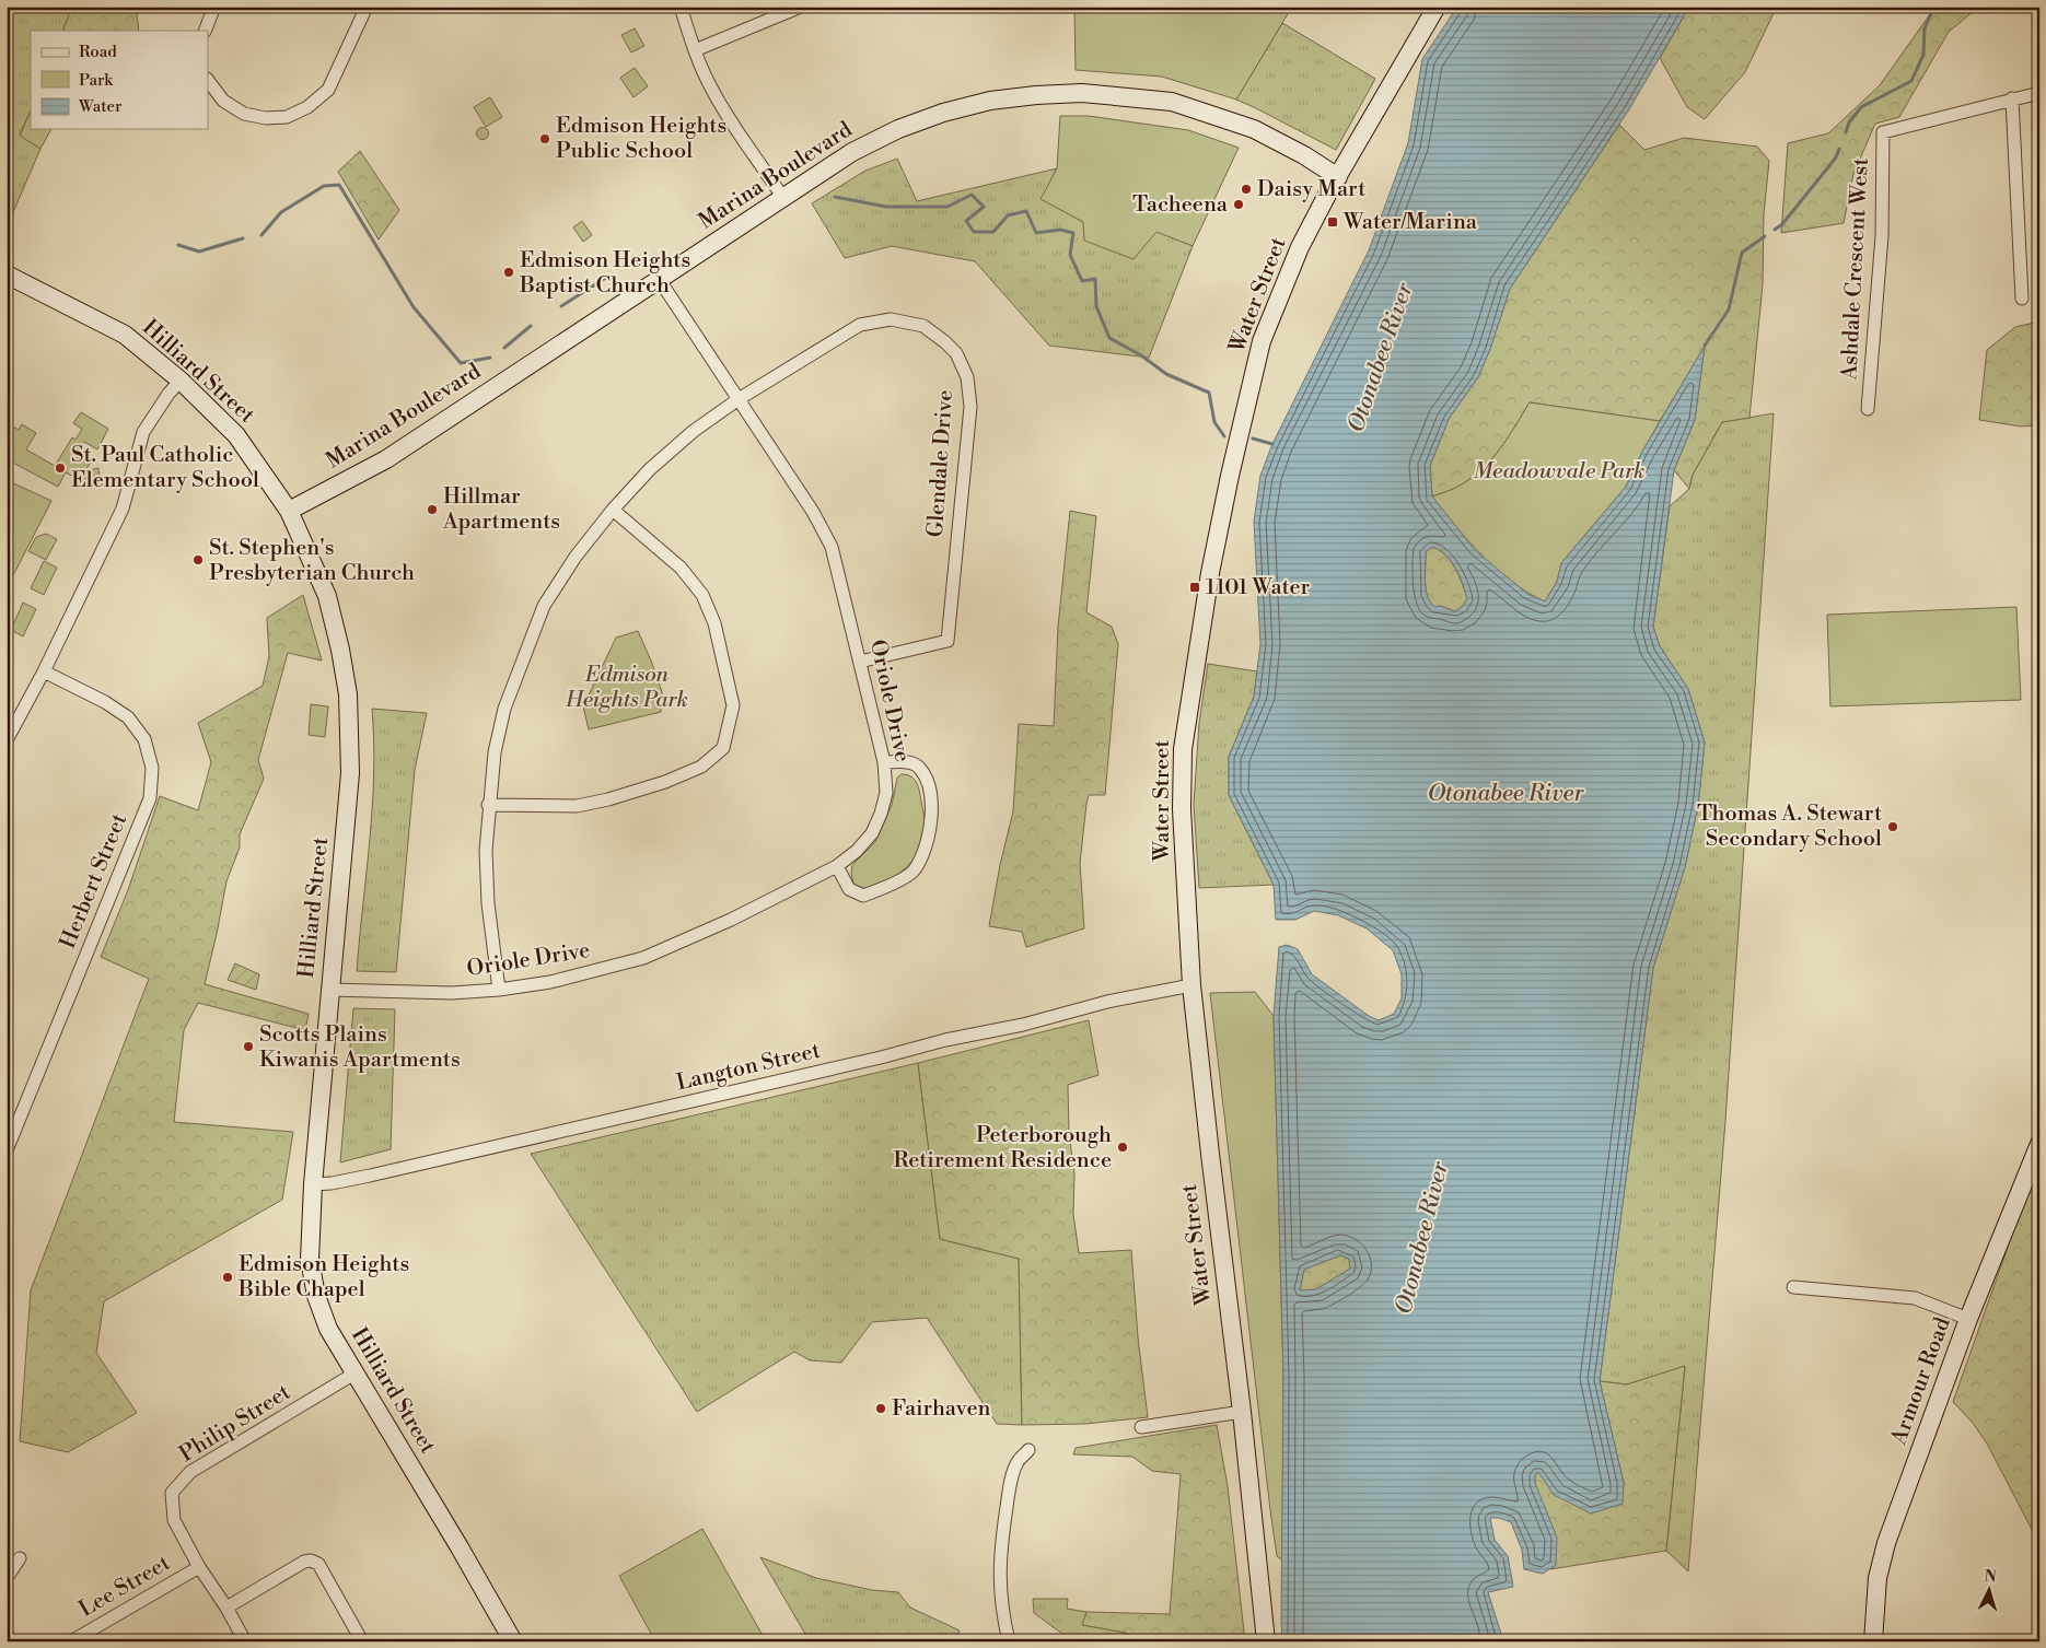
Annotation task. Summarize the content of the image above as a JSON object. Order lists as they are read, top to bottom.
{
  "streets": {
    "street": [
      "Marina Boulevard",
      "Ashdale Crescent West",
      "Water Street",
      "Hilliard Street",
      "Glendale Drive",
      "Oriole Drive",
      "Herbert Street",
      "Langton Street",
      "Armour Road",
      "Philip Street",
      "Lee Street"
    ]
  },
  "crossings": [
    ["Marina Boulevard", "Water Street"],
    ["Marina Boulevard", "Hilliard Street"],
    ["Marina Boulevard", "Oriole Drive"],
    ["Water Street", "Langton Street"],
    ["Hilliard Street", "Oriole Drive"],
    ["Hilliard Street", "Langton Street"],
    ["Hilliard Street", "Philip Street"],
    ["Glendale Drive", "Oriole Drive"],
    ["Philip Street", "Lee Street"]
  ],
  "water": ["Otonabee River"],
  "parks": ["Meadowvale Park", "Edmison Heights Park"],
  "places": {
    "other": [
      "Edmison Heights Public School",
      "Daisy Mart",
      "Tacheena",
      "Edmison Heights Baptist Church",
      "St. Paul Catholic Elementary School",
      "Hillmar Apartments",
      "St. Stephen's Presbyterian Church",
      "Thomas A. Stewart Secondary School",
      "Scotts Plains Kiwanis Apartments",
      "Peterborough Retirement Residence",
      "Edmison Heights Bible Chapel",
      "Fairhaven"
    ],
    "transit": ["Water/Marina", "1101 Water"]
  },
  "legend": ["Road", "Park", "Water"],
  "north": "top"
}
